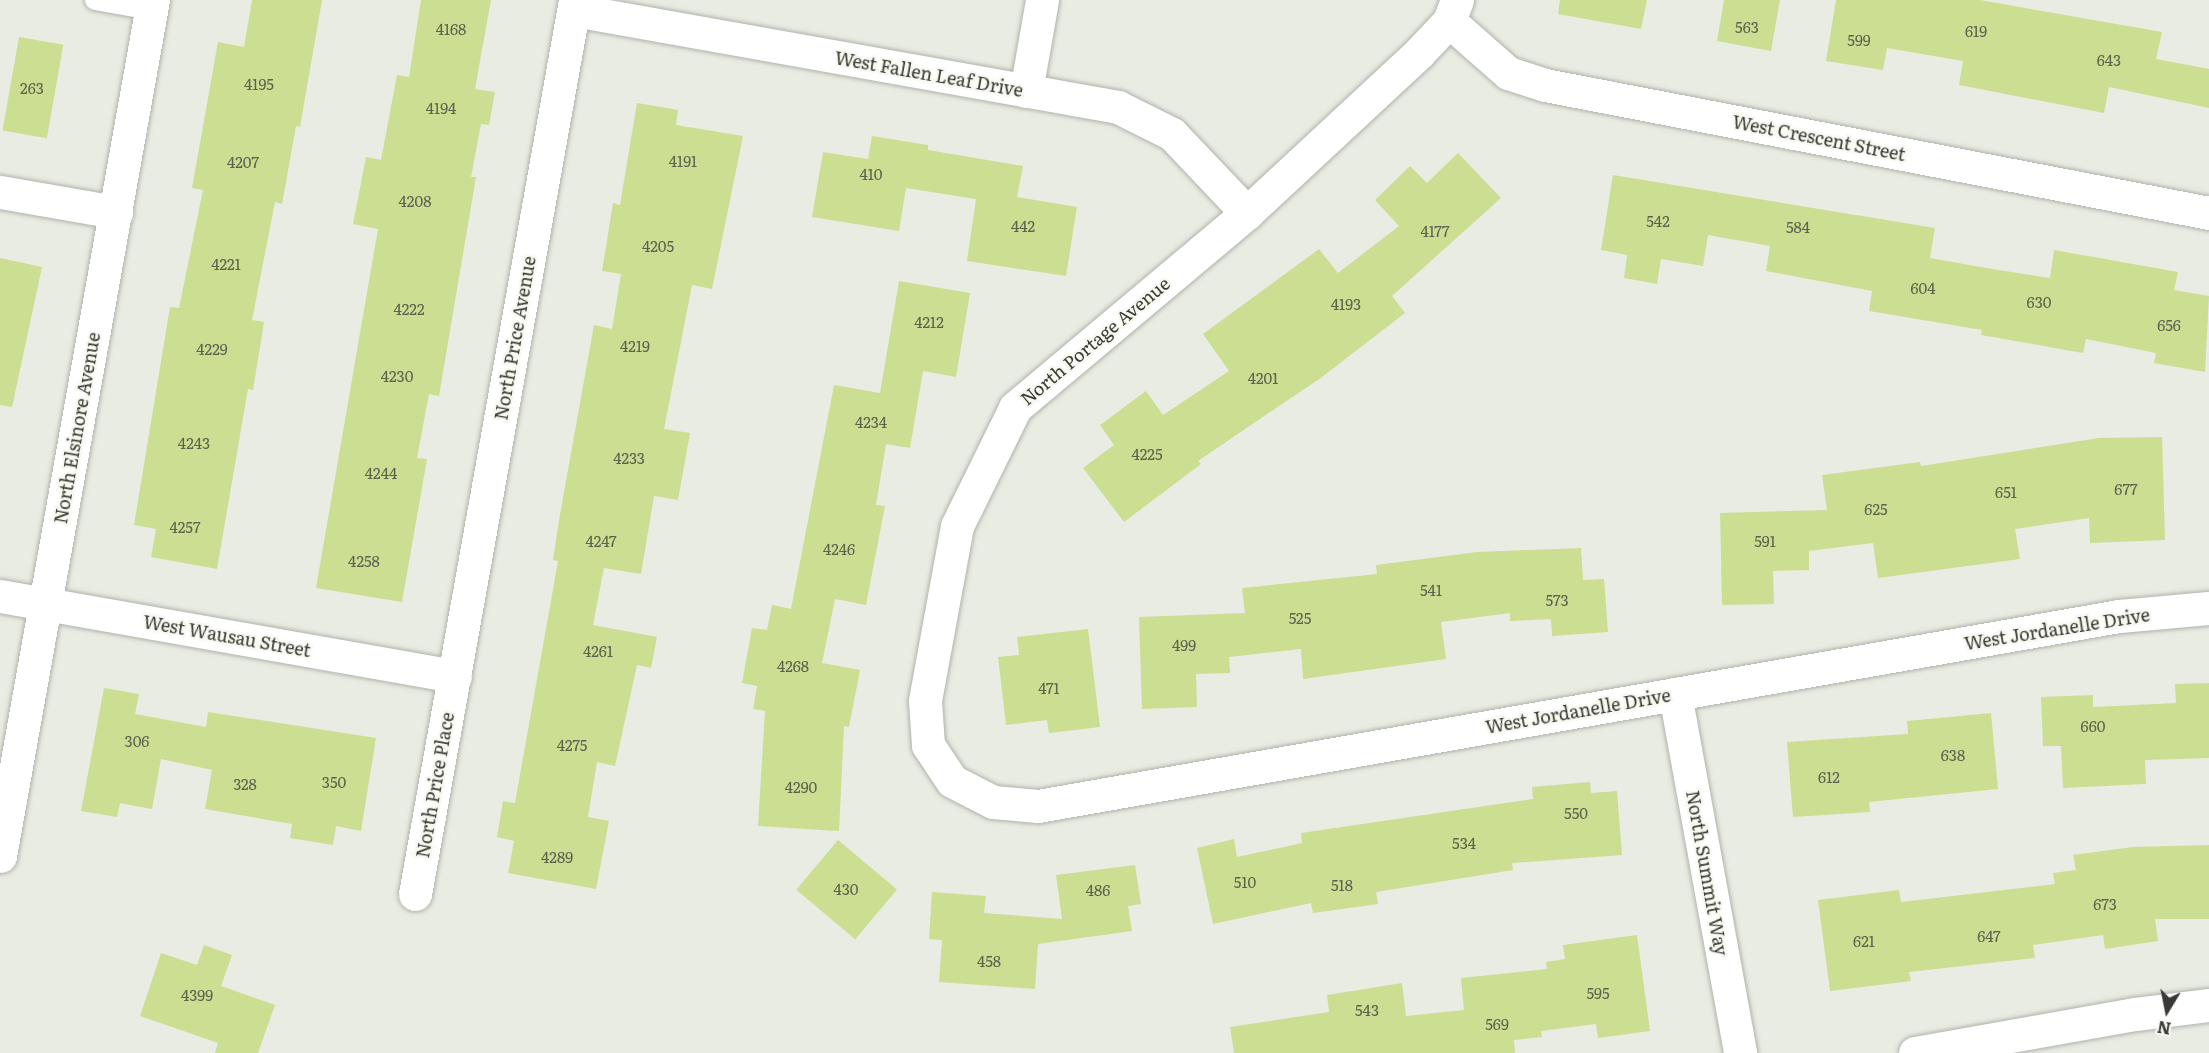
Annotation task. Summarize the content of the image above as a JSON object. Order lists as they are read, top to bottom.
{
  "streets": {
    "street": [
      "West Fallen Leaf Drive",
      "West Crescent Street",
      "North Price Avenue",
      "North Portage Avenue",
      "North Elsinore Avenue",
      "West Jordanelle Drive",
      "West Wausau Street",
      "North Price Place",
      "North Summit Way"
    ]
  },
  "crossings": [
    ["West Fallen Leaf Drive", "North Price Avenue"],
    ["West Fallen Leaf Drive", "North Portage Avenue"],
    ["West Crescent Street", "North Portage Avenue"],
    ["North Price Avenue", "West Wausau Street"],
    ["North Price Avenue", "North Price Place"],
    ["North Portage Avenue", "West Jordanelle Drive"],
    ["North Elsinore Avenue", "West Wausau Street"],
    ["West Jordanelle Drive", "North Summit Way"],
    ["West Wausau Street", "North Price Place"]
  ],
  "house_numbers": [
    "563",
    "4168",
    "619",
    "599",
    "643",
    "4195",
    "263",
    "4194",
    "4191",
    "4207",
    "410",
    "4208",
    "542",
    "442",
    "584",
    "4177",
    "4205",
    "4221",
    "604",
    "630",
    "4193",
    "4222",
    "4212",
    "656",
    "4219",
    "4229",
    "4230",
    "4201",
    "4234",
    "4243",
    "4225",
    "4233",
    "4244",
    "677",
    "651",
    "625",
    "4257",
    "4247",
    "591",
    "4246",
    "4258",
    "541",
    "573",
    "525",
    "499",
    "4261",
    "4268",
    "471",
    "660",
    "306",
    "4275",
    "638",
    "612",
    "350",
    "328",
    "4290",
    "550",
    "534",
    "4289",
    "510",
    "518",
    "430",
    "486",
    "673",
    "647",
    "621",
    "458",
    "595",
    "4399",
    "543",
    "569"
  ],
  "north": "bottom"
}
